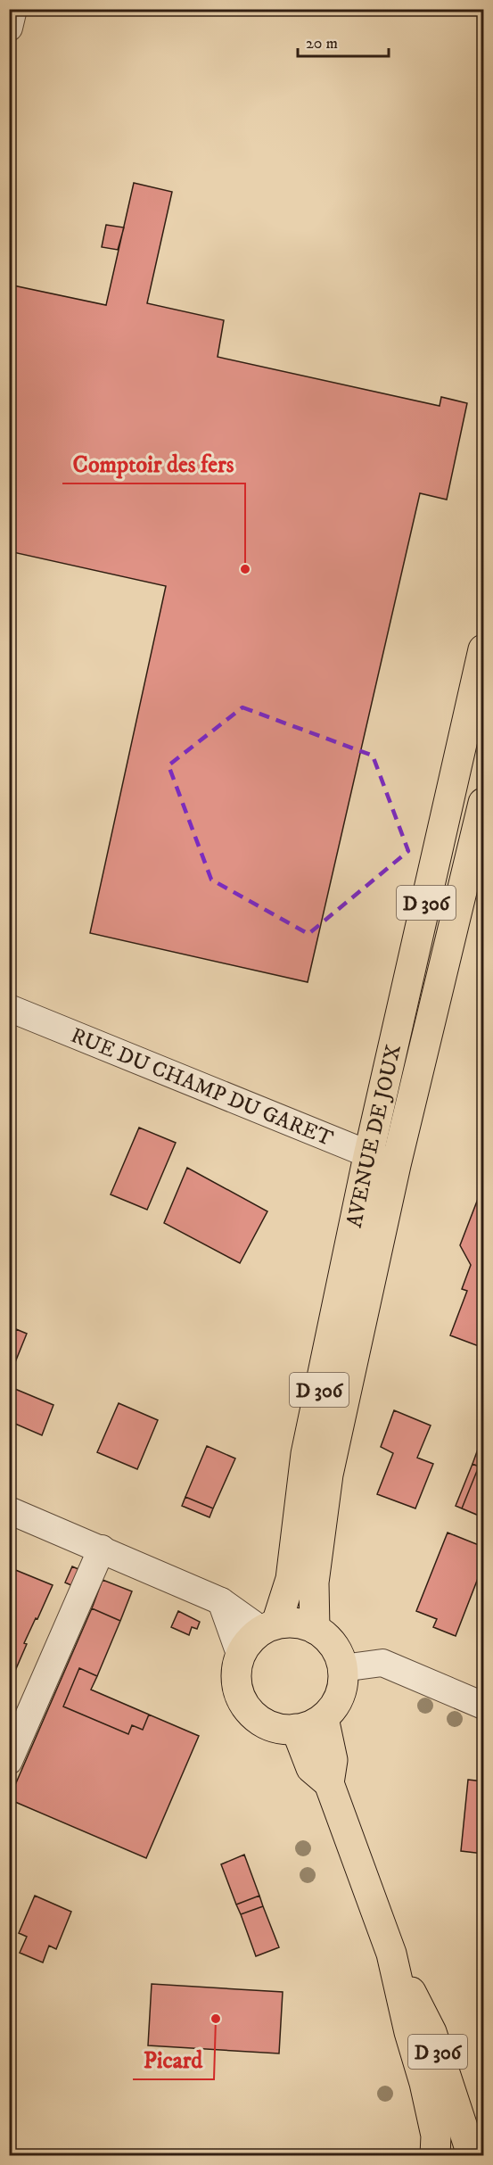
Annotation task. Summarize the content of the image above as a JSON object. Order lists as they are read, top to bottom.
{
  "streets": {
    "main road": ["D 306", "AVENUE DE JOUX"],
    "street": ["RUE DU CHAMP DU GARET"]
  },
  "crossings": [
    ["D 306", "AVENUE DE JOUX"],
    ["RUE DU CHAMP DU GARET", "AVENUE DE JOUX"]
  ],
  "places": ["Comptoir des fers", "Picard"],
  "scale_bar": "20 m"
}
